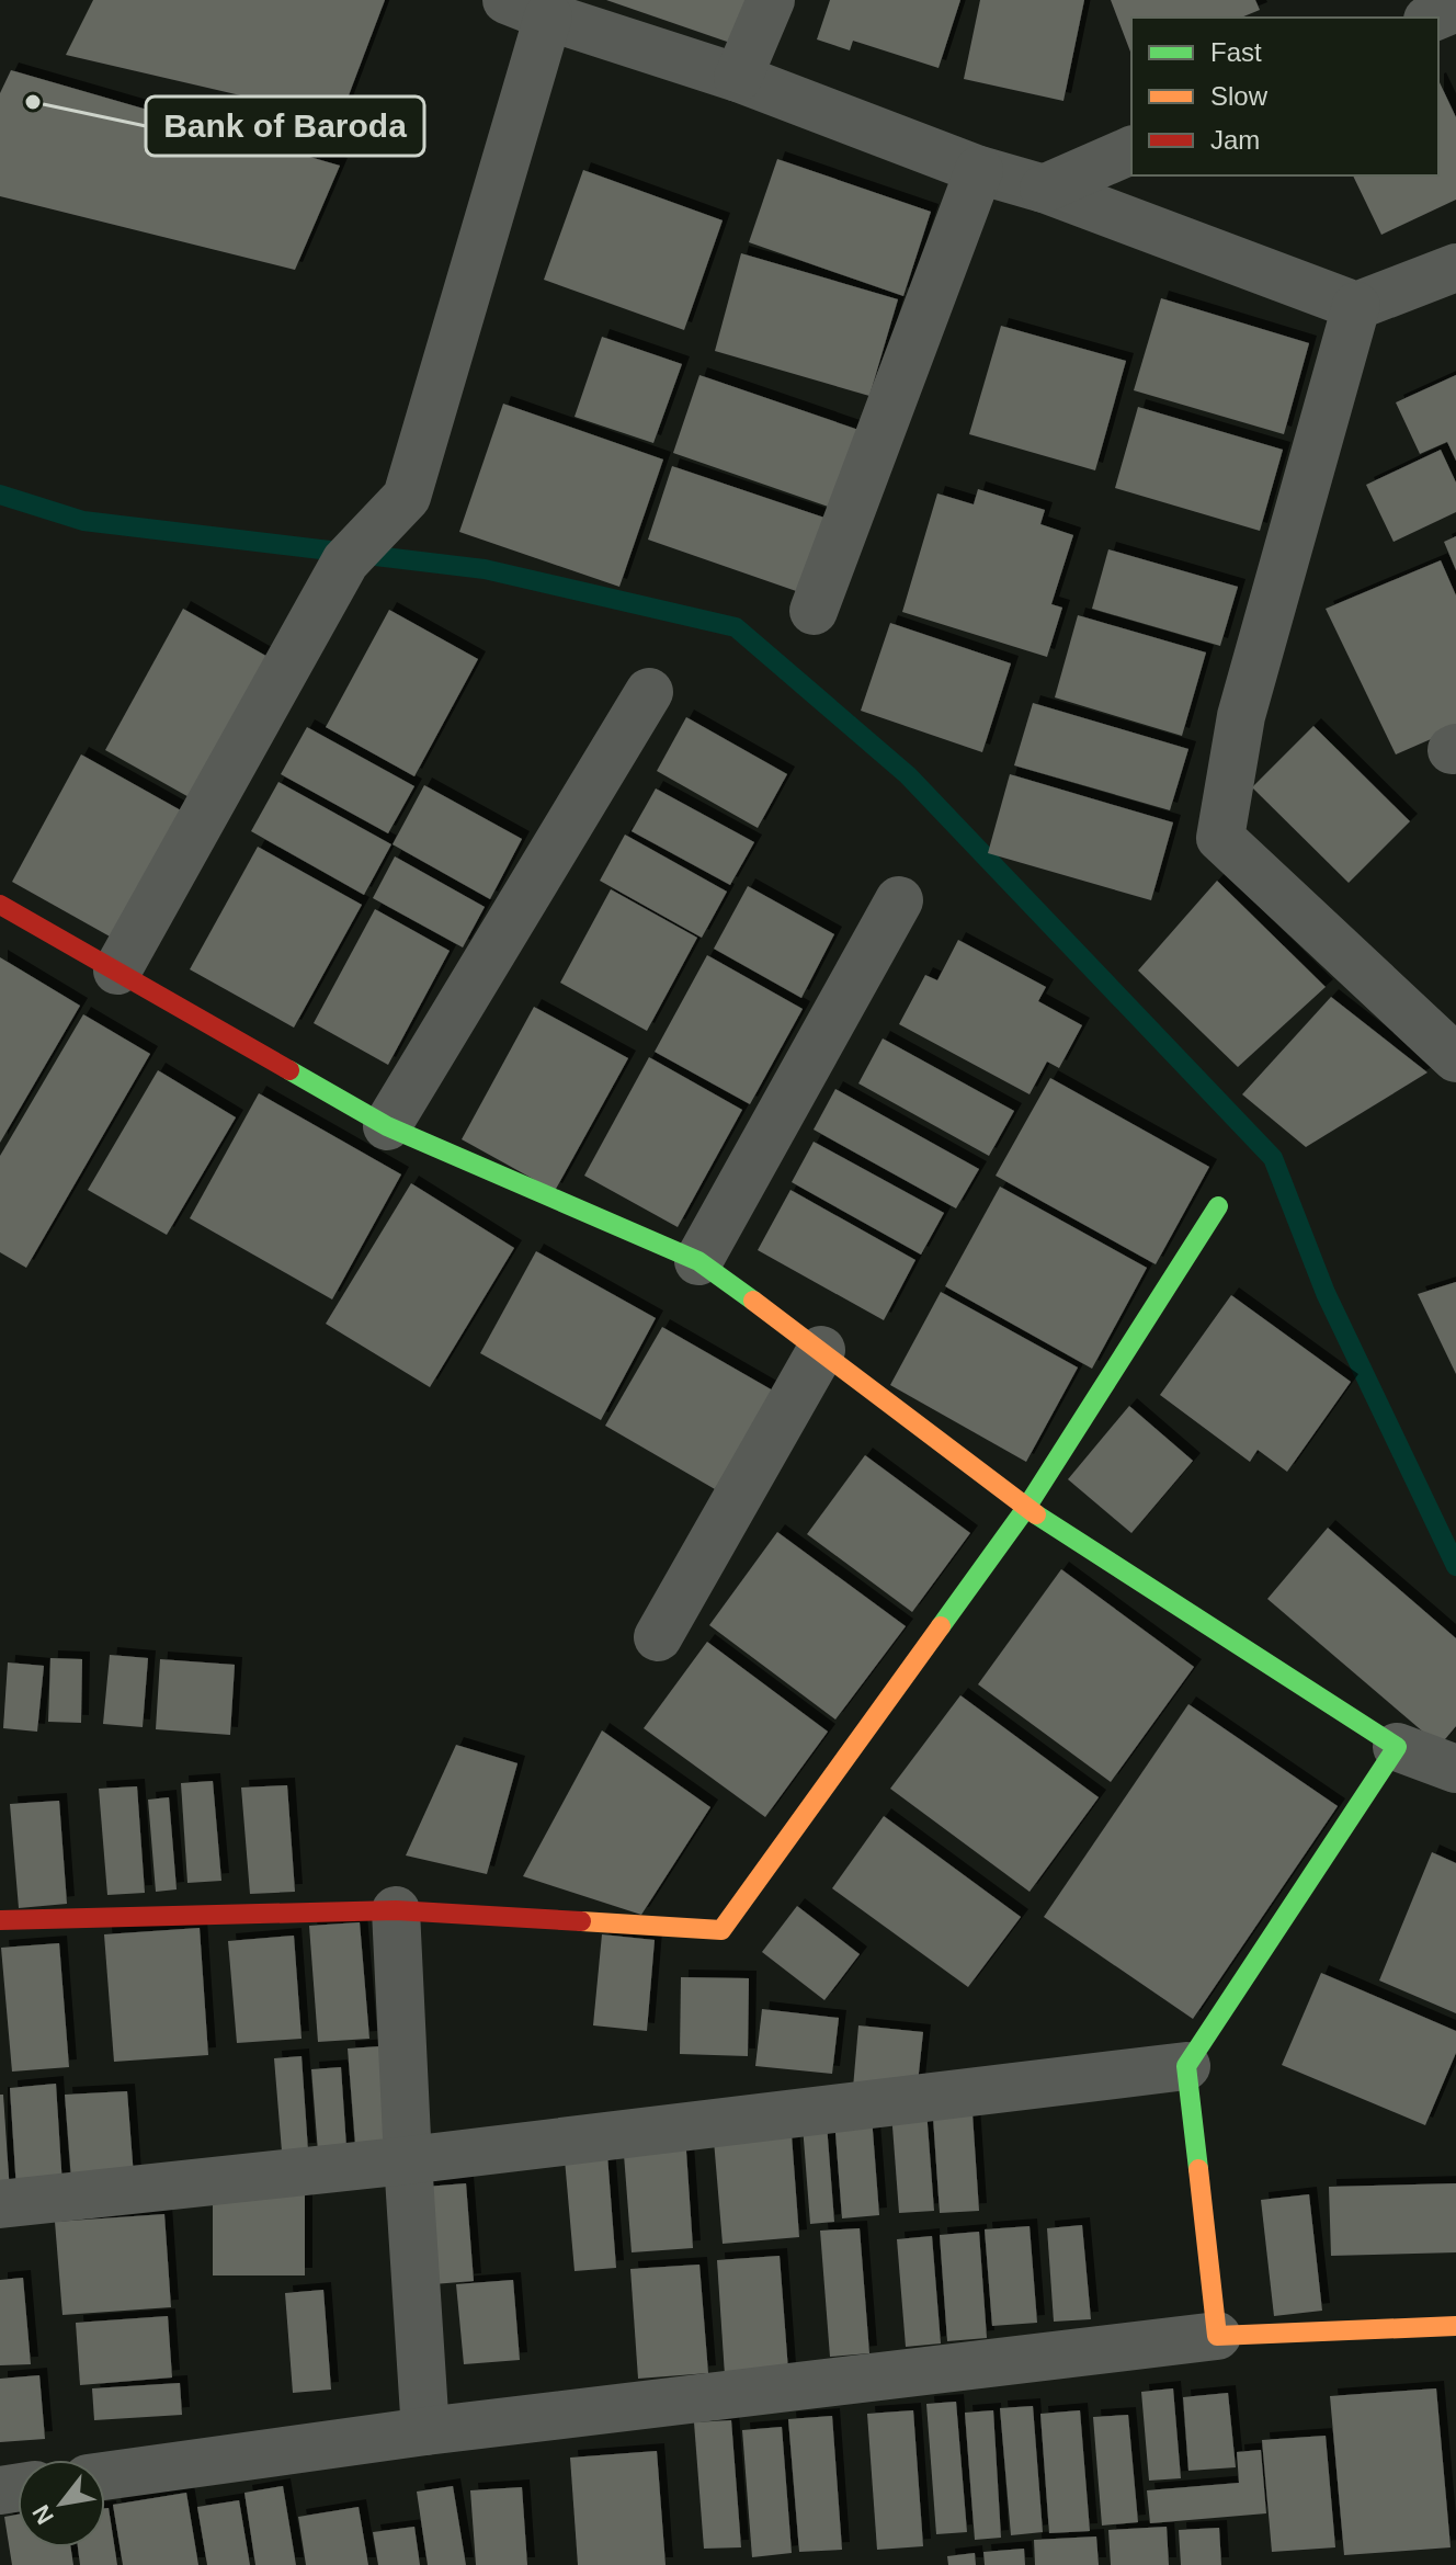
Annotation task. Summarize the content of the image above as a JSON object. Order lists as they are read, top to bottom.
{
  "places": ["Bank of Baroda"],
  "legend": ["Fast", "Slow", "Jam"],
  "north": "bottom left"
}
